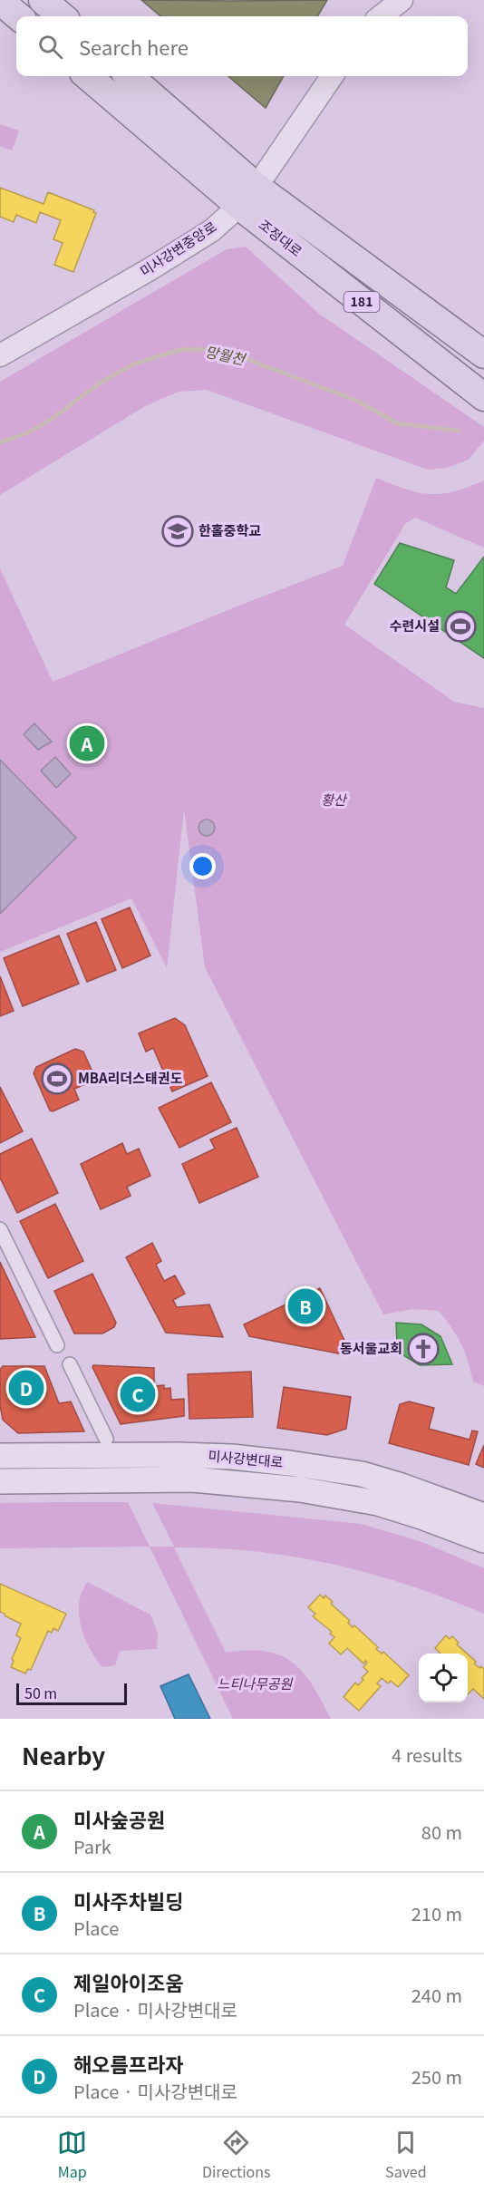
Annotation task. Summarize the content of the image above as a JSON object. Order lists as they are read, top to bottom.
{
  "streets": {
    "main road": ["조정대로", "181", "미사강변대로"],
    "street": ["미사강변중앙로"]
  },
  "crossings": [
    ["조정대로", "미사강변중앙로"]
  ],
  "water": ["망월천"],
  "parks": ["황산", "느티나무공원"],
  "places": {
    "school or university": ["한홀중학교"],
    "sports": ["수련시설", "MBA리더스태권도"],
    "church": ["동서울교회"]
  },
  "scale_bar": "50 m",
  "page": {
    "search": "Search here",
    "pins": [
      "A",
      "B",
      "D",
      "C"
    ],
    "scale": "50 m",
    "heading": ["Nearby", "4 results"],
    "list": [
      {
        "mark": "A",
        "name": "미사숲공원",
        "note": "Park",
        "value": "80 m"
      },
      {
        "mark": "B",
        "name": "미사주차빌딩",
        "note": "Place",
        "value": "210 m"
      },
      {
        "mark": "C",
        "name": "제일아이조움",
        "note": "Place · 미사강변대로",
        "value": "240 m"
      },
      {
        "mark": "D",
        "name": "해오름프라자",
        "note": "Place · 미사강변대로",
        "value": "250 m"
      }
    ],
    "nav": ["Map", "Directions", "Saved"]
  }
}
